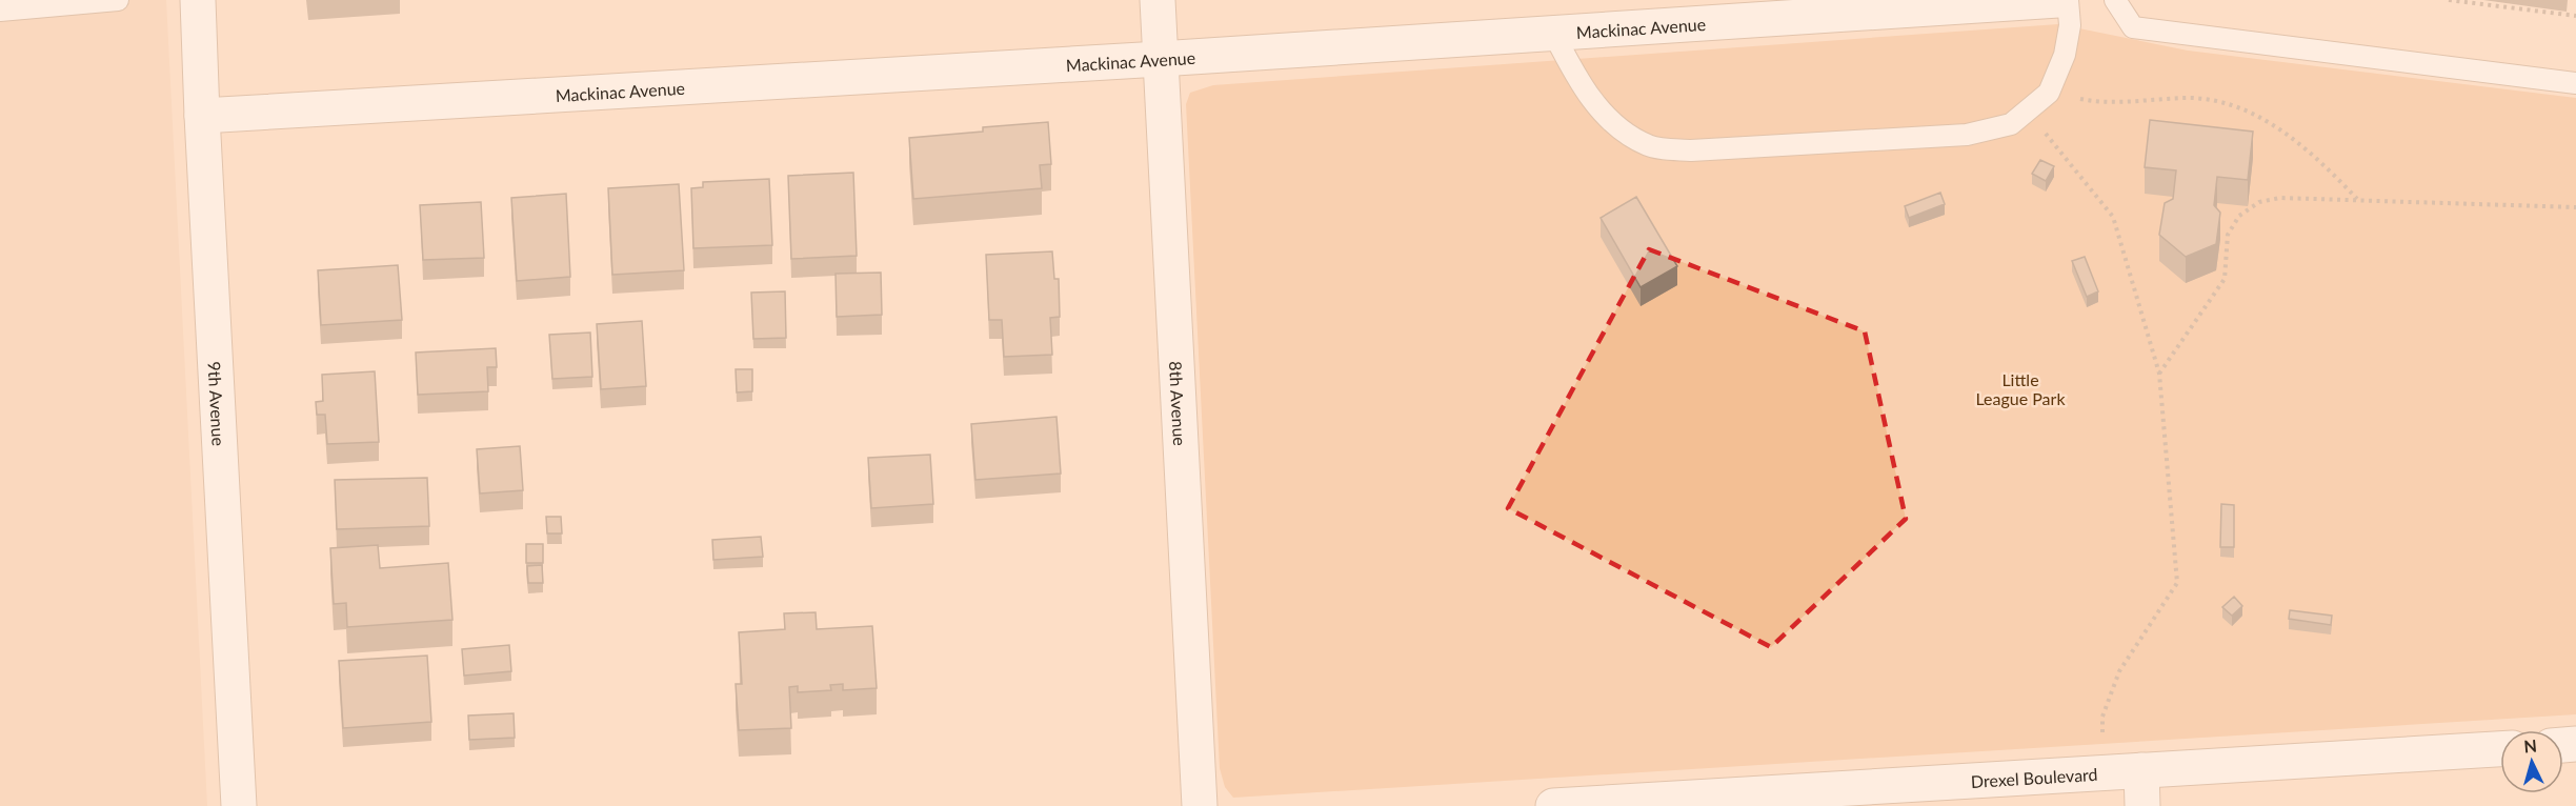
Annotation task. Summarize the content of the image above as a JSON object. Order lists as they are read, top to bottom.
{
  "streets": {
    "street": [
      "Mackinac Avenue",
      "9th Avenue",
      "8th Avenue",
      "Drexel Boulevard"
    ]
  },
  "crossings": [
    ["Mackinac Avenue", "9th Avenue"],
    ["Mackinac Avenue", "8th Avenue"]
  ],
  "parks": ["Little League Park"],
  "north": "top"
}
